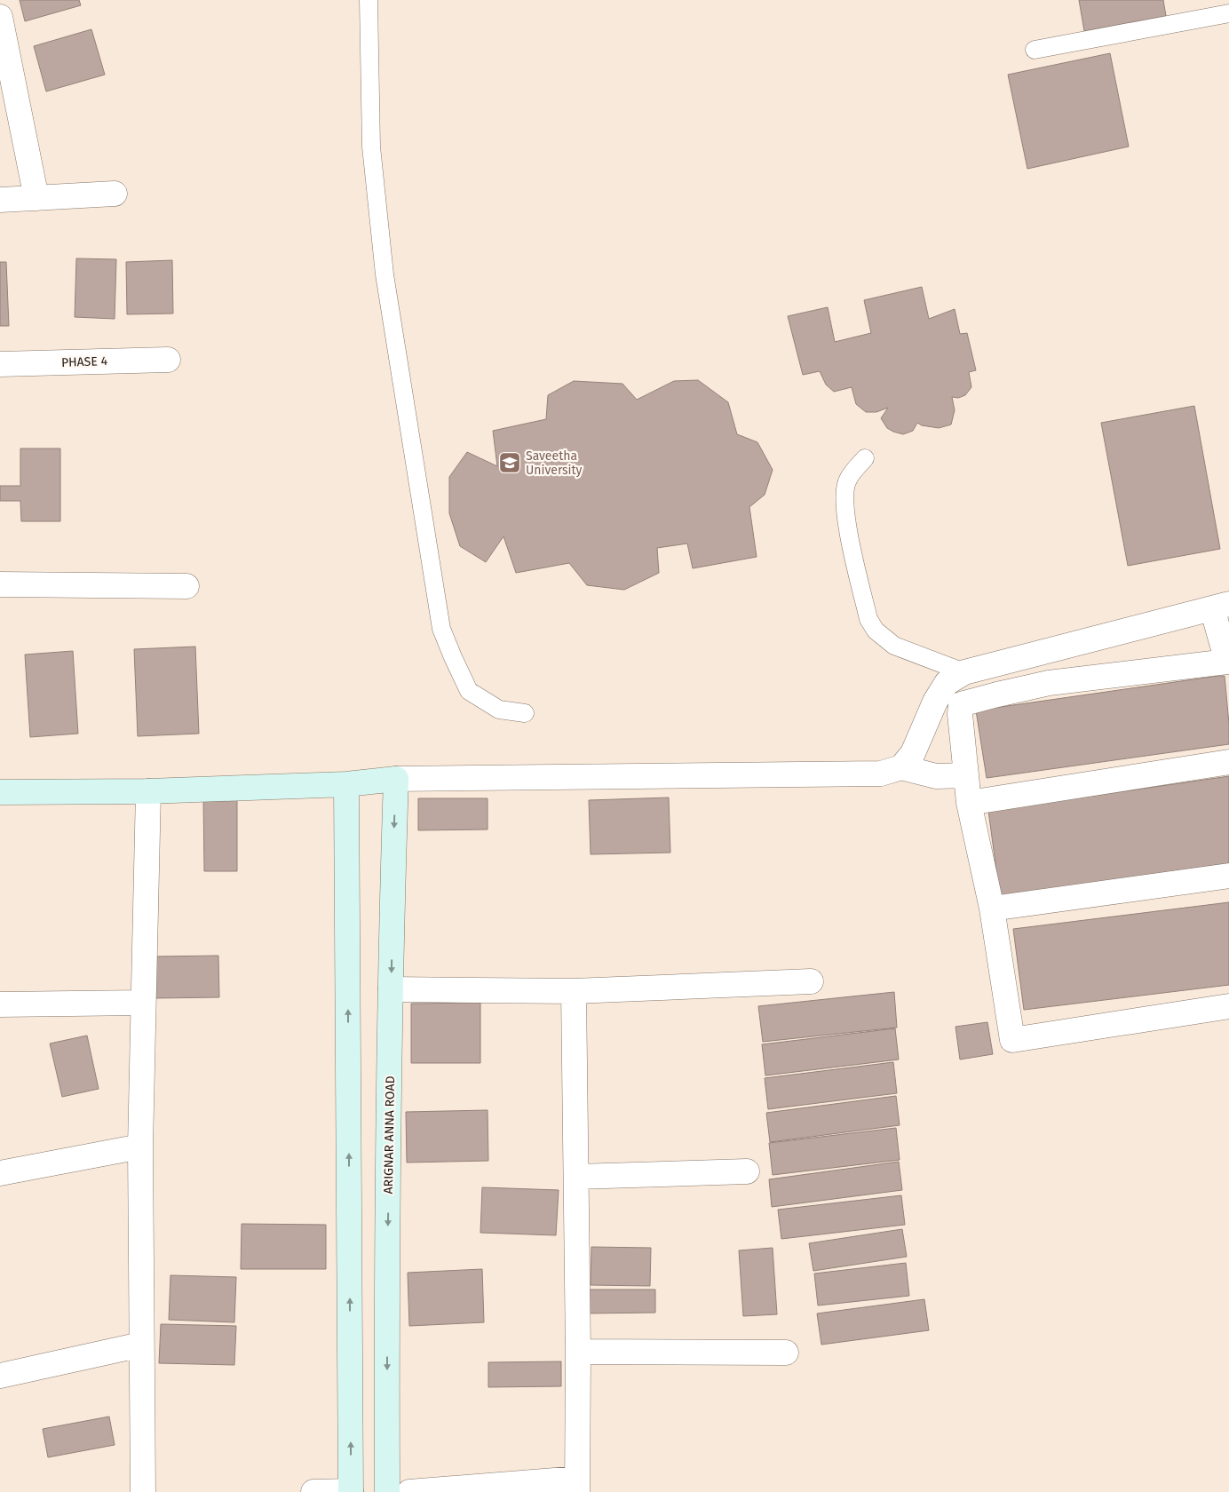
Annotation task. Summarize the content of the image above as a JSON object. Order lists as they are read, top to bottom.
{
  "streets": {
    "street": ["PHASE 4", "ARIGNAR ANNA ROAD"]
  },
  "places": {
    "school or university": ["Saveetha University"]
  }
}
